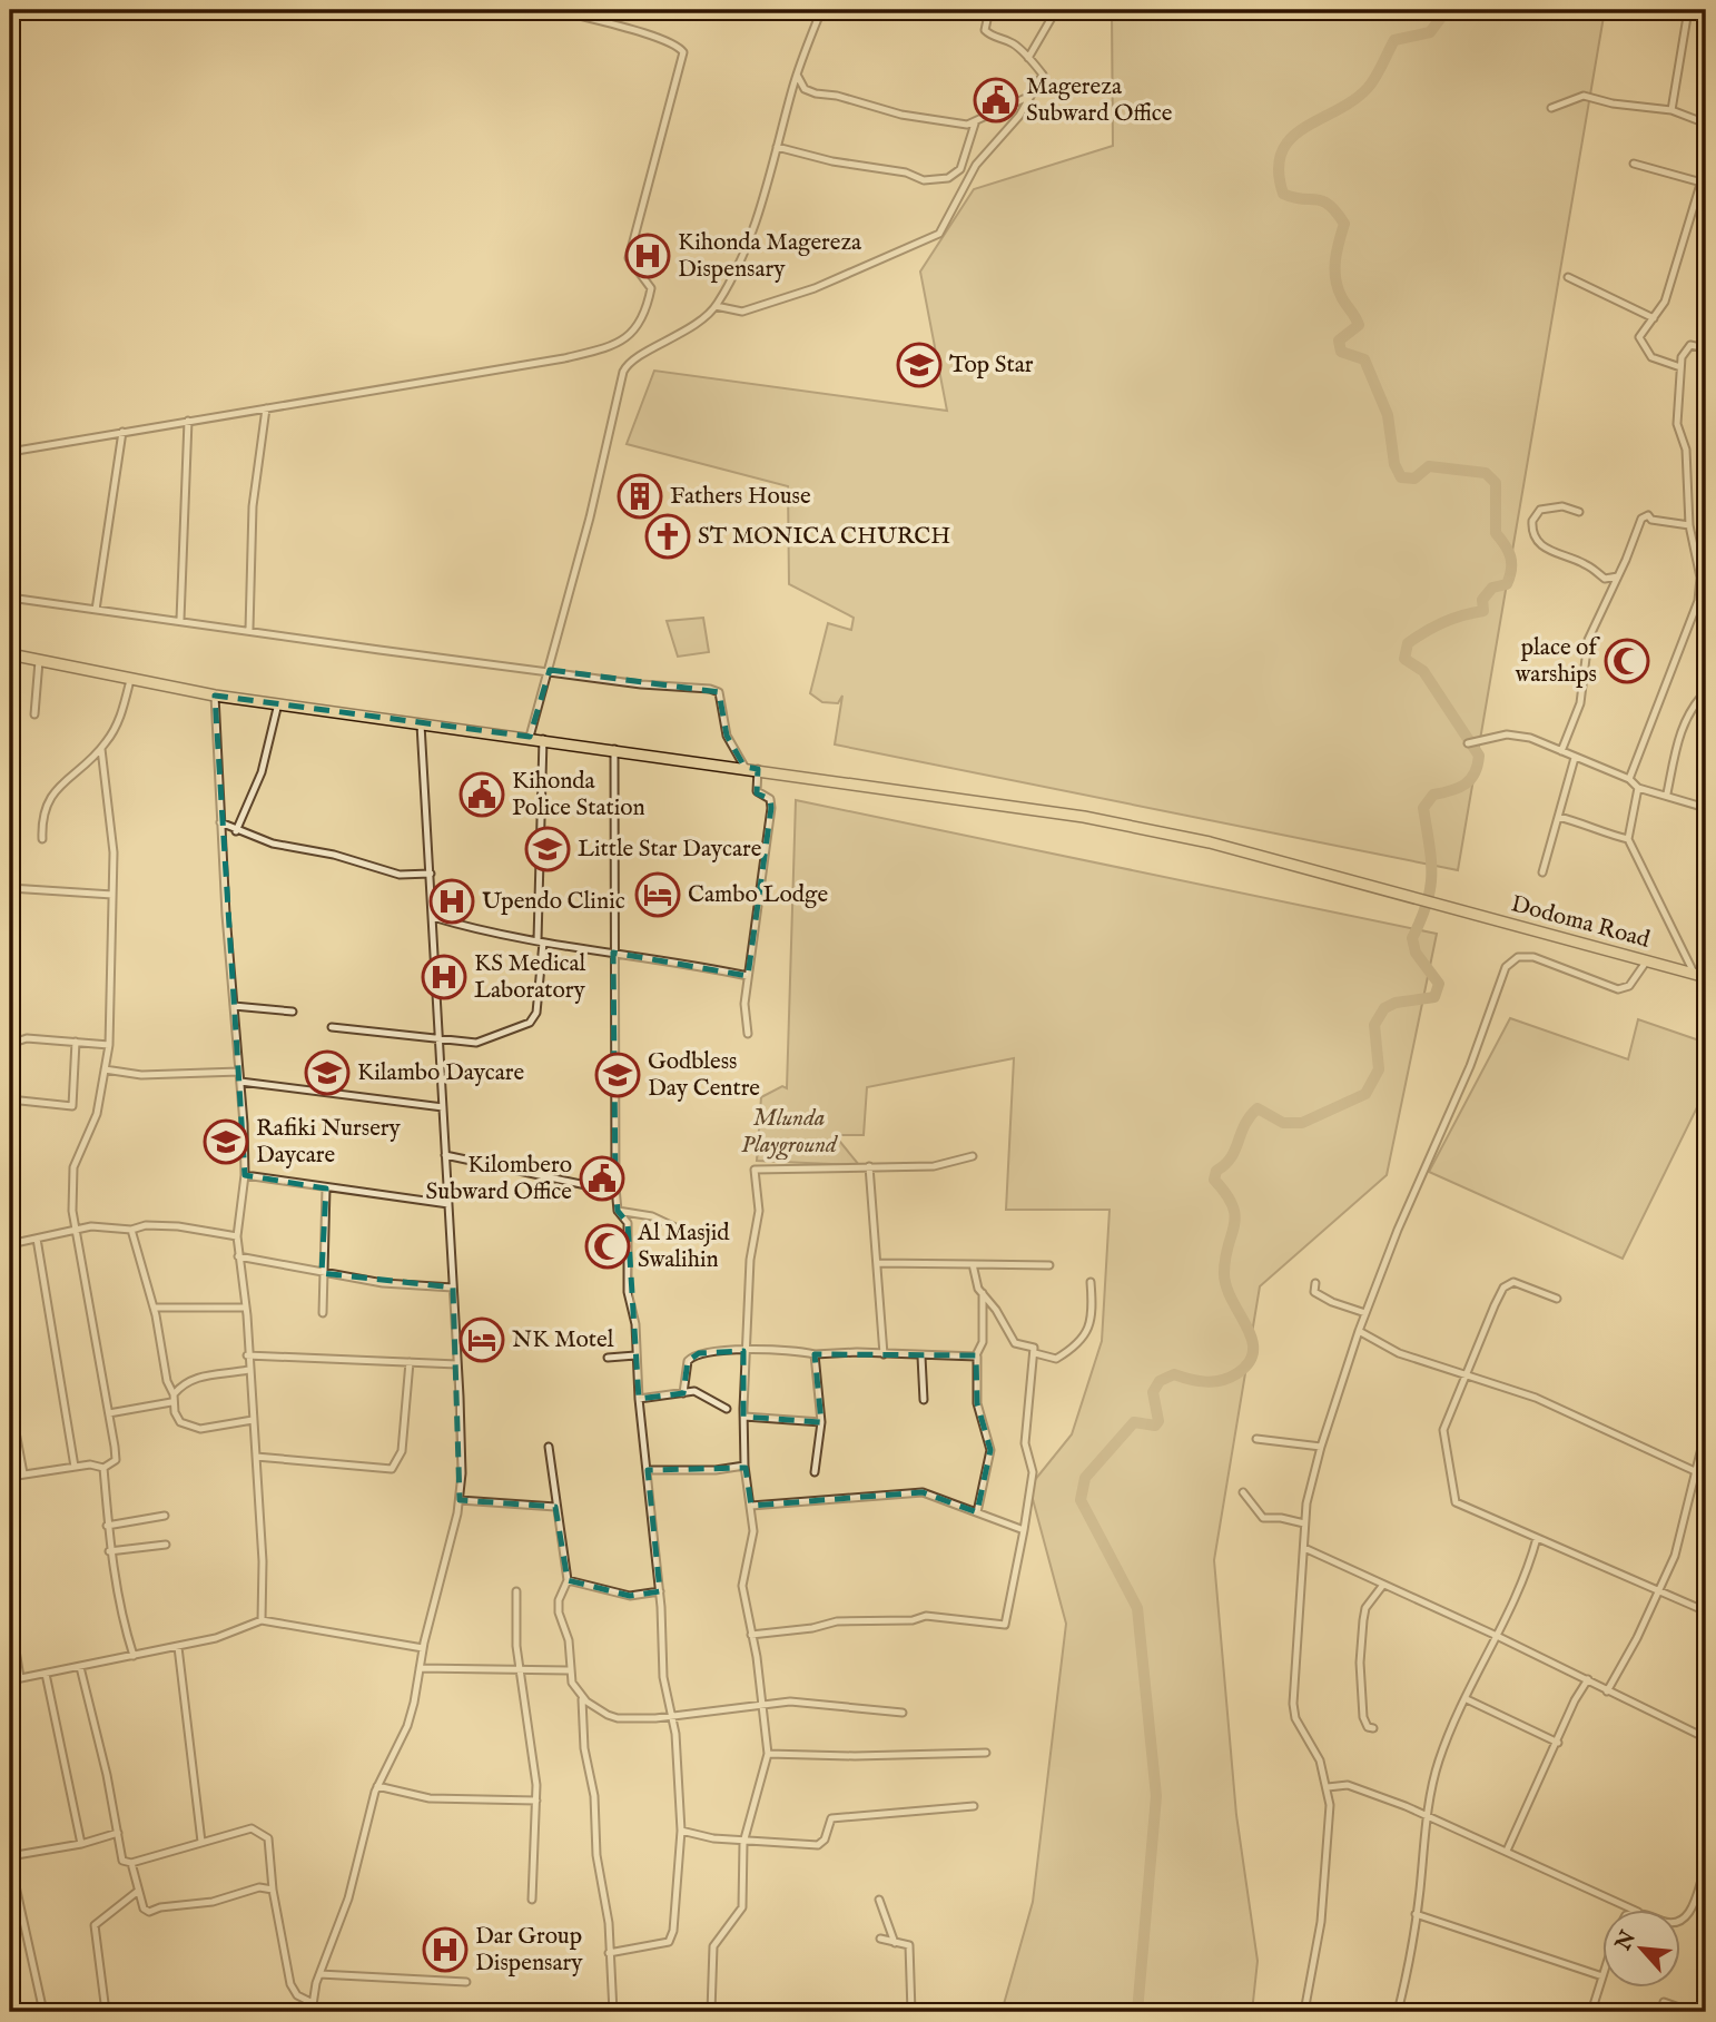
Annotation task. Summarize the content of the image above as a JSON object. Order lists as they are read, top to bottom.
{
  "streets": {
    "highway": ["Dodoma Road"]
  },
  "parks": ["Mlunda Playground"],
  "places": {
    "public building": ["Magereza Subward Office", "Kihonda Police Station", "Kilombero Subward Office"],
    "hospital": [
      "Kihonda Magereza Dispensary",
      "Upendo Clinic",
      "KS Medical Laboratory",
      "Dar Group Dispensary"
    ],
    "school or university": [
      "Top Star",
      "Little Star Daycare",
      "Kilambo Daycare",
      "Godbless Day Centre",
      "Rafiki Nursery Daycare"
    ],
    "building": ["Fathers House"],
    "church": ["ST MONICA CHURCH"],
    "mosque": ["place of warships", "Al Masjid Swalihin"],
    "hotel": ["Cambo Lodge", "NK Motel"]
  },
  "north": "top left"
}
